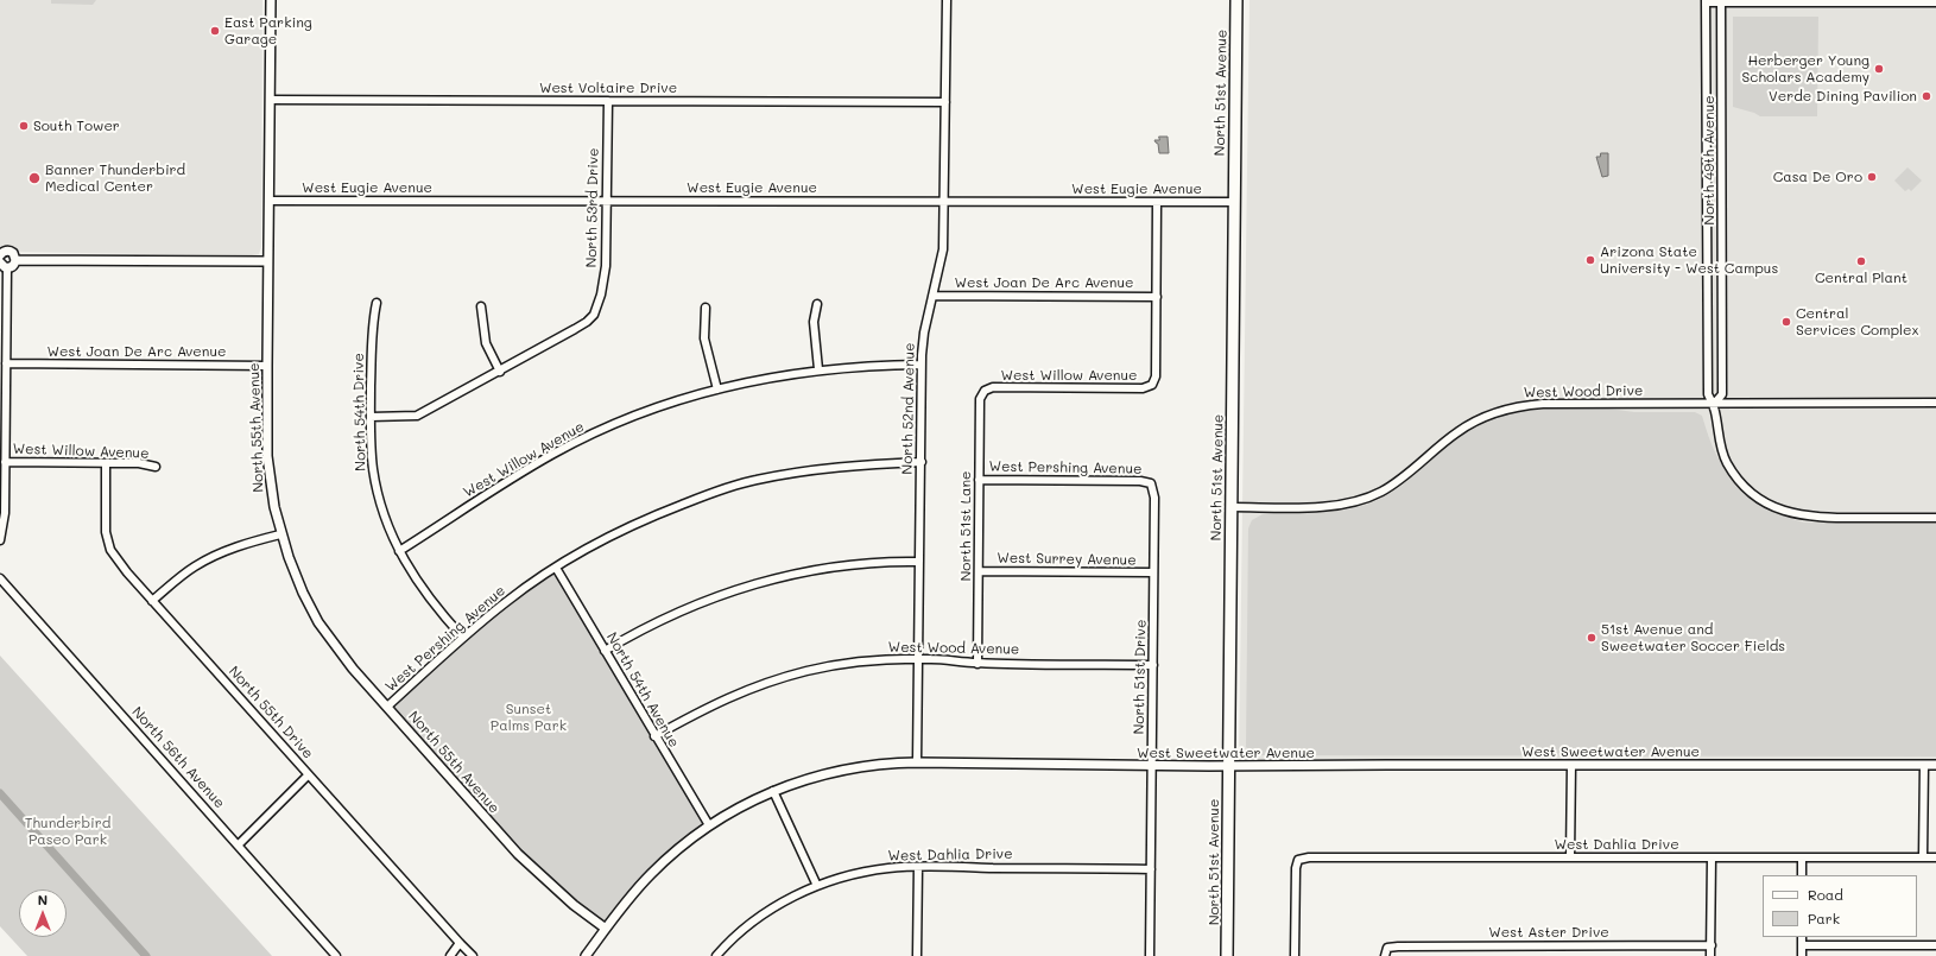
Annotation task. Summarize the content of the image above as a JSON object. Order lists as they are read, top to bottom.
{
  "streets": {
    "main road": ["North 51st Avenue"],
    "street": [
      "West Voltaire Drive",
      "North 49th Avenue",
      "West Eugie Avenue",
      "North 53rd Drive",
      "West Joan De Arc Avenue",
      "West Willow Avenue",
      "West Wood Drive",
      "North 52nd Avenue",
      "North 54th Drive",
      "North 55th Avenue",
      "West Pershing Avenue",
      "North 51st Lane",
      "West Surrey Avenue",
      "West Wood Avenue",
      "North 51st Drive",
      "North 54th Avenue",
      "North 55th Drive",
      "West Sweetwater Avenue",
      "North 56th Avenue",
      "West Dahlia Drive",
      "West Aster Drive"
    ]
  },
  "crossings": [
    ["West Voltaire Drive", "North 53rd Drive"],
    ["West Voltaire Drive", "North 52nd Avenue"],
    ["West Voltaire Drive", "North 55th Avenue"],
    ["North 51st Avenue", "West Eugie Avenue"],
    ["North 51st Avenue", "West Wood Drive"],
    ["North 51st Avenue", "West Sweetwater Avenue"],
    ["North 49th Avenue", "West Wood Drive"],
    ["West Eugie Avenue", "North 53rd Drive"],
    ["West Eugie Avenue", "North 52nd Avenue"],
    ["West Eugie Avenue", "North 55th Avenue"],
    ["West Joan De Arc Avenue", "West Willow Avenue"],
    ["West Joan De Arc Avenue", "North 52nd Avenue"],
    ["West Joan De Arc Avenue", "North 55th Avenue"],
    ["West Willow Avenue", "North 52nd Avenue"],
    ["West Willow Avenue", "North 54th Drive"],
    ["West Willow Avenue", "North 51st Lane"],
    ["West Willow Avenue", "North 55th Drive"],
    ["North 52nd Avenue", "West Pershing Avenue"],
    ["North 52nd Avenue", "West Wood Avenue"],
    ["North 52nd Avenue", "West Sweetwater Avenue"],
    ["North 54th Drive", "West Pershing Avenue"],
    ["North 55th Avenue", "West Pershing Avenue"],
    ["North 55th Avenue", "West Sweetwater Avenue"],
    ["West Pershing Avenue", "North 51st Lane"],
    ["West Pershing Avenue", "North 51st Drive"],
    ["West Pershing Avenue", "North 54th Avenue"],
    ["North 51st Lane", "West Surrey Avenue"],
    ["North 51st Lane", "West Wood Avenue"],
    ["West Surrey Avenue", "North 51st Drive"],
    ["West Wood Avenue", "North 51st Drive"],
    ["West Wood Avenue", "North 54th Avenue"],
    ["North 51st Drive", "West Sweetwater Avenue"],
    ["North 51st Drive", "West Dahlia Drive"],
    ["North 54th Avenue", "West Sweetwater Avenue"]
  ],
  "parks": ["Sunset Palms Park", "Thunderbird Paseo Park"],
  "places": [
    "East Parking Garage",
    "Herberger Young Scholars Academy",
    "Verde Dining Pavilion",
    "South Tower",
    "Casa De Oro",
    "Banner Thunderbird Medical Center",
    "Arizona State University - West Campus",
    "Central Plant",
    "Central Services Complex",
    "51st Avenue and Sweetwater Soccer Fields"
  ],
  "legend": ["Road", "Park"],
  "north": "top"
}
